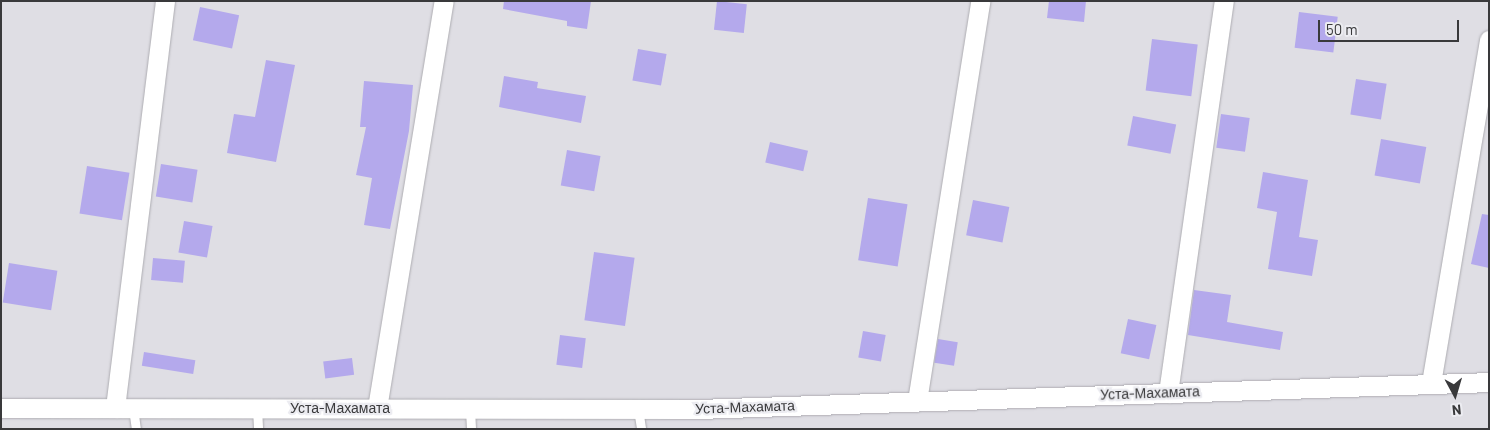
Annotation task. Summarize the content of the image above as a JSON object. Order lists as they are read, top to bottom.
{
  "streets": {
    "street": ["Уста-Махамата"]
  },
  "scale_bar": "50 m",
  "north": "bottom"
}
